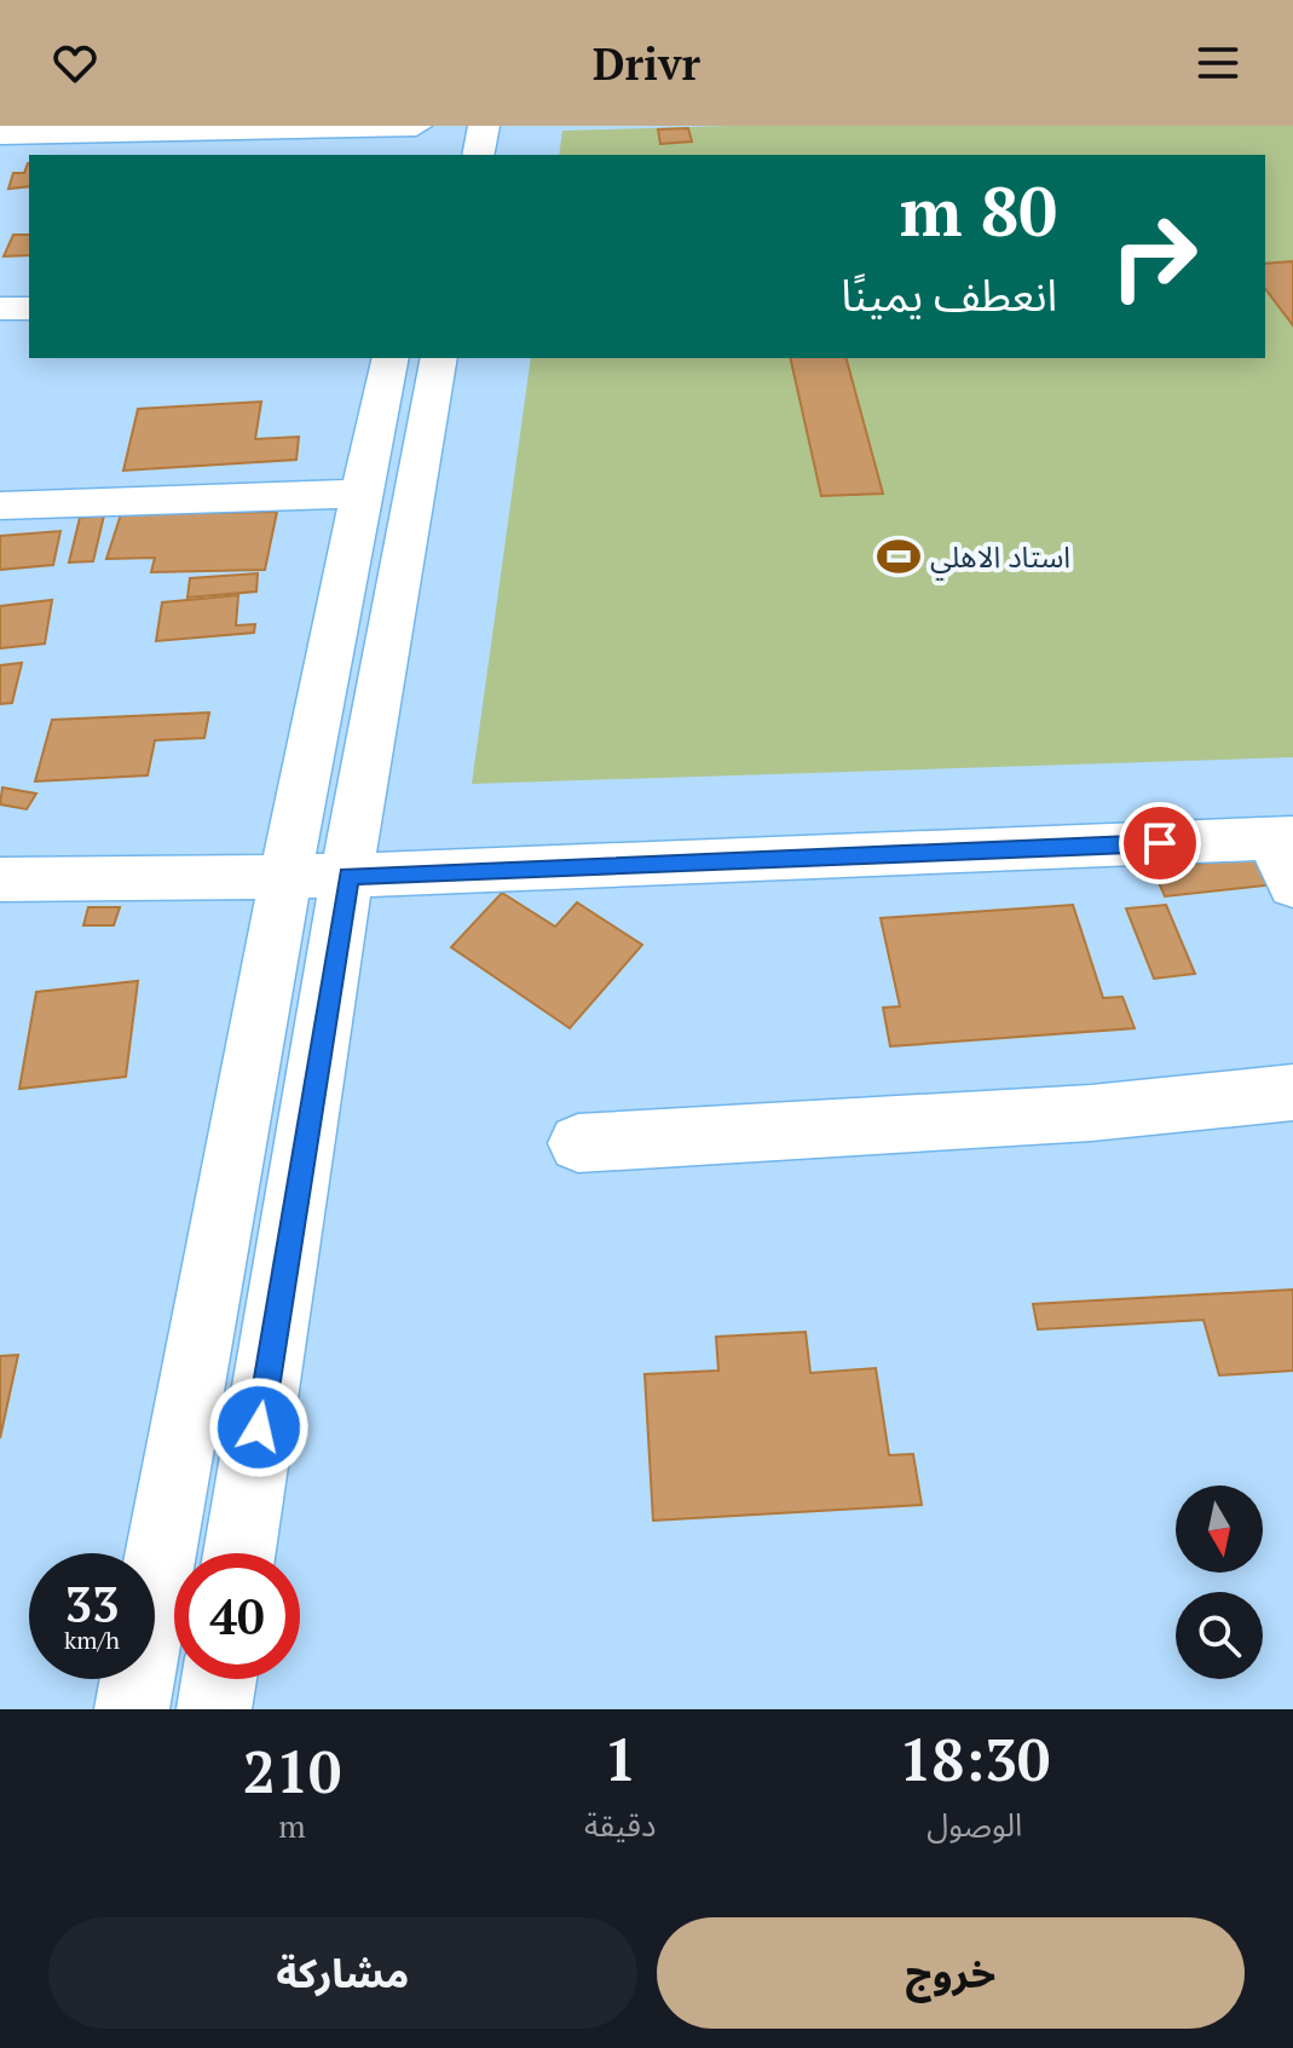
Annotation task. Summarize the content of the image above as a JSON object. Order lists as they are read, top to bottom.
{
  "places": {
    "sports": ["استاد الاهلي"]
  },
  "north": "bottom",
  "page": {
    "header": "Drivr",
    "turn": ["80 m", "انعطف يمينًا"],
    "speed": "33 km/h",
    "limit": "40",
    "eta": [
      "18:30",
      "الوصول",
      "1",
      "دقيقة",
      "210",
      "m"
    ],
    "buttons": ["خروج", "مشاركة"]
  }
}
